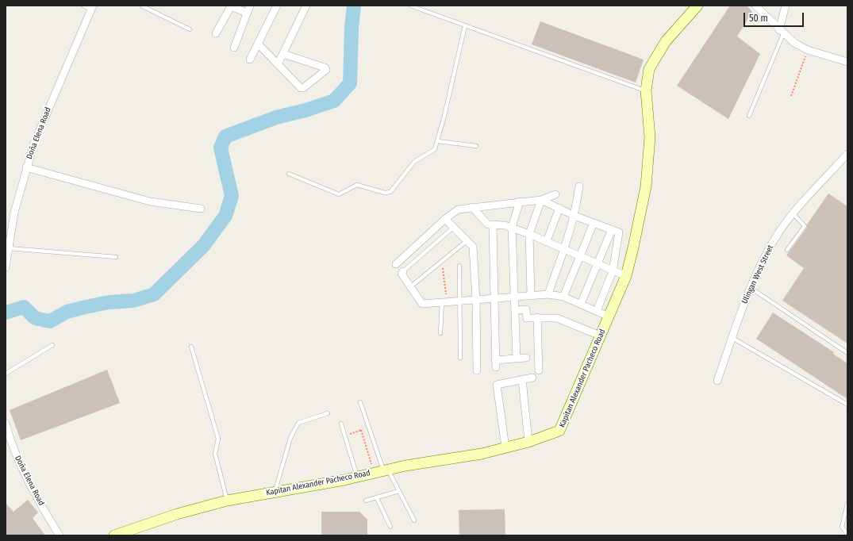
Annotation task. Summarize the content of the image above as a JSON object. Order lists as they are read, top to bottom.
{
  "streets": {
    "street": ["Doña Elena Road", "Ulingan West Street", "Kapitan Alexander Pacheco Road"]
  },
  "scale_bar": "50 m"
}
